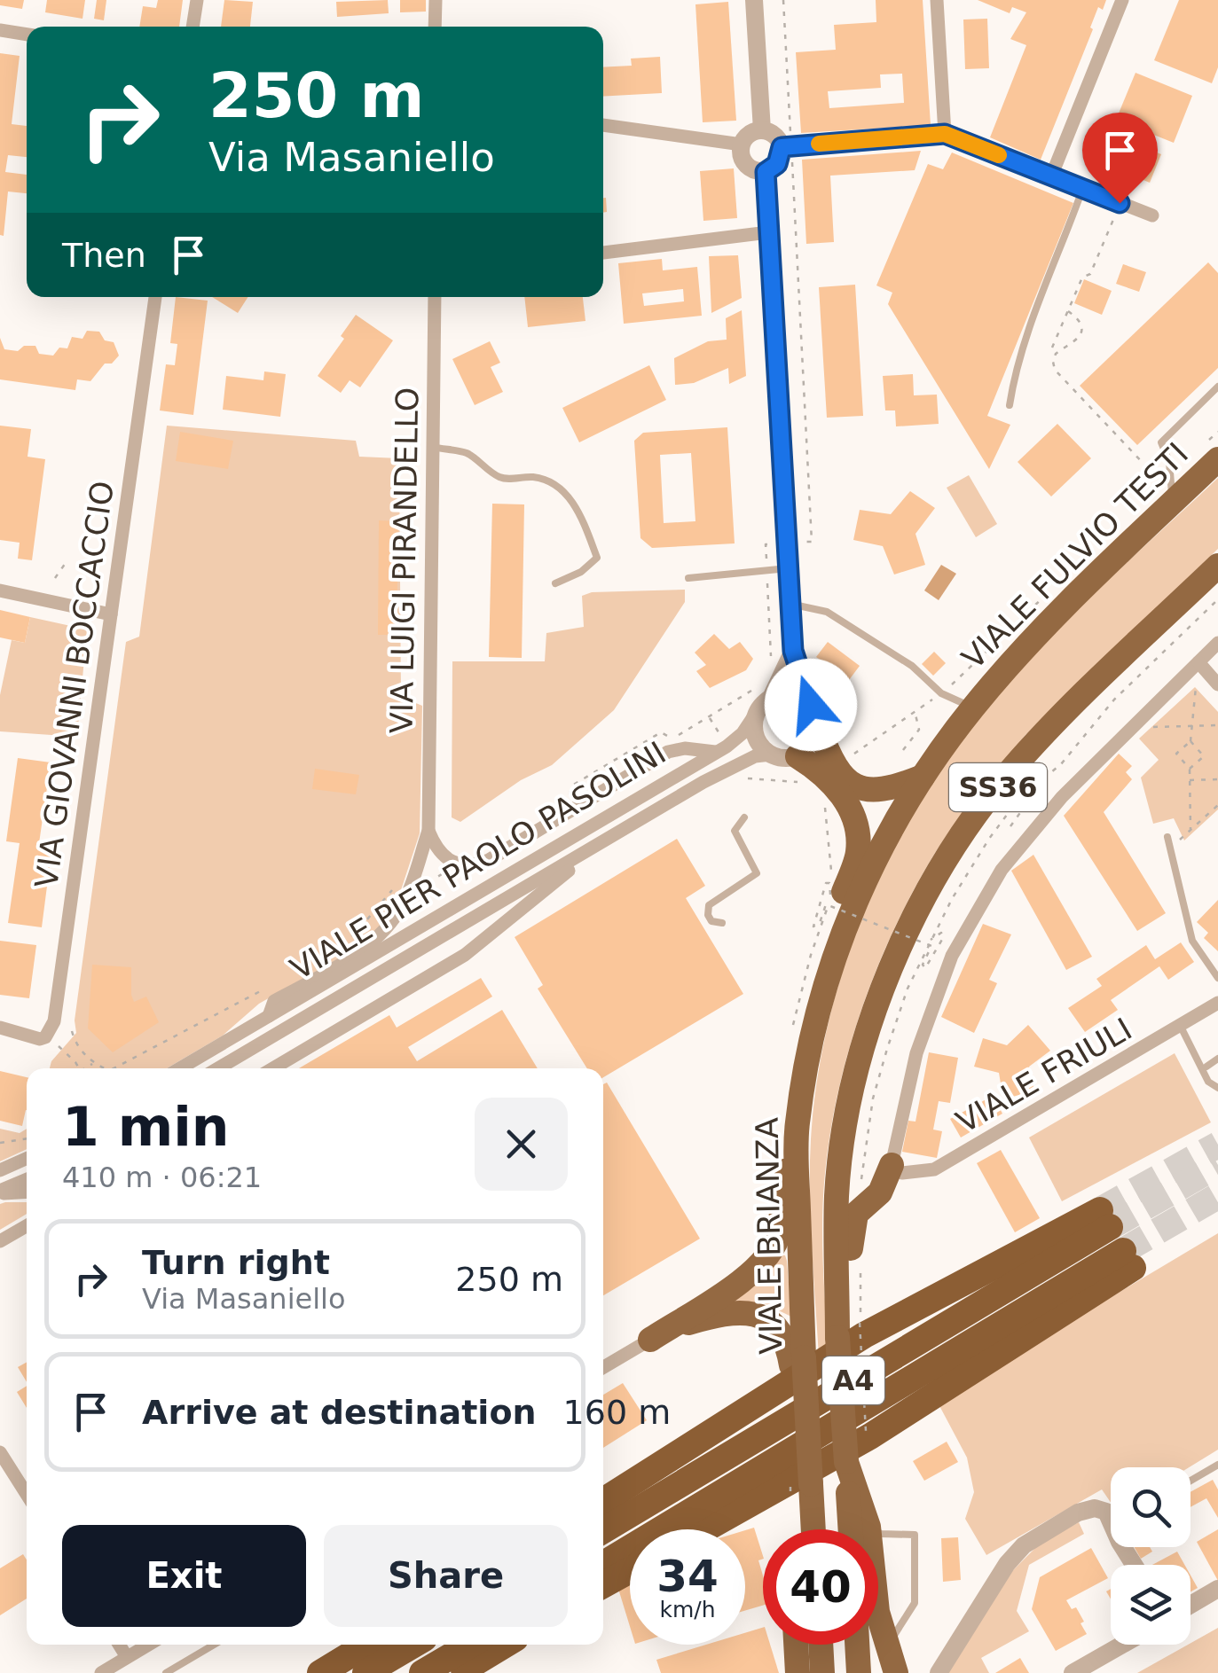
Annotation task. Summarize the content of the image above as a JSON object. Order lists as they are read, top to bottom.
{
  "streets": {
    "highway": [
      "VIALE FULVIO TESTI",
      "SS36",
      "VIALE BRIANZA",
      "A4"
    ],
    "street": [
      "VIA LUIGI PIRANDELLO",
      "VIA GIOVANNI BOCCACCIO",
      "VIALE PIER PAOLO PASOLINI",
      "VIALE FRIULI"
    ]
  },
  "crossings": [
    ["VIALE FULVIO TESTI", "VIALE BRIANZA"],
    ["VIA LUIGI PIRANDELLO", "VIALE PIER PAOLO PASOLINI"]
  ],
  "page": {
    "turn": ["250 m", "Via Masaniello"],
    "then": "Then",
    "heading": ["1 min", "410 m · 06:21"],
    "list": [
      {
        "name": "Turn right",
        "note": "Via Masaniello",
        "value": "250 m"
      },
      {
        "name": "Arrive at destination",
        "value": "160 m"
      }
    ],
    "buttons": ["Exit", "Share"],
    "speed": "34 km/h",
    "limit": "40"
  }
}
